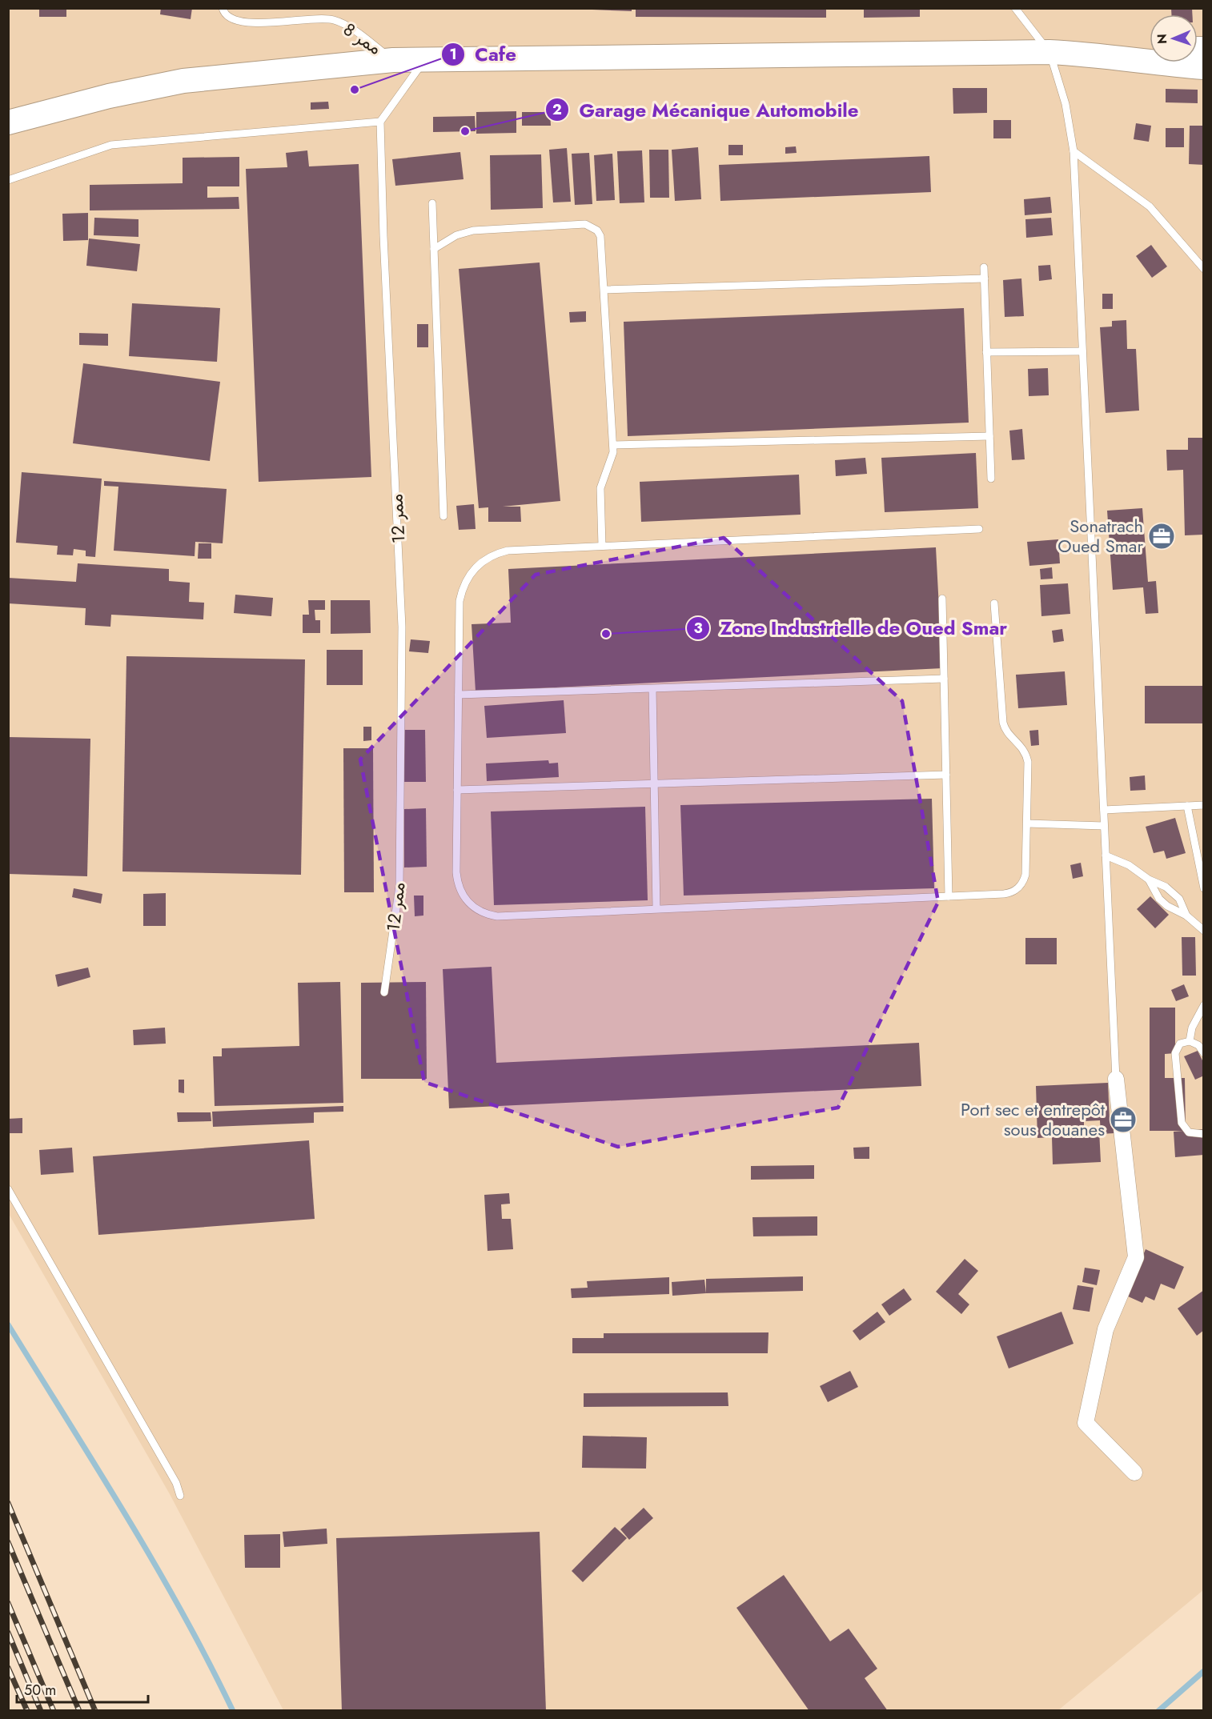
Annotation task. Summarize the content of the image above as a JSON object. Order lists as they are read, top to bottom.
{
  "streets": {
    "lane": ["ممر 8", "ممر 12"]
  },
  "places": {
    "other": ["Cafe", "Garage Mécanique Automobile", "Zone Industrielle de Oued Smar"],
    "office": ["Sonatrach Oued Smar", "Port sec et entrepôt sous douanes"]
  },
  "scale_bar": "50 m",
  "north": "left"
}
